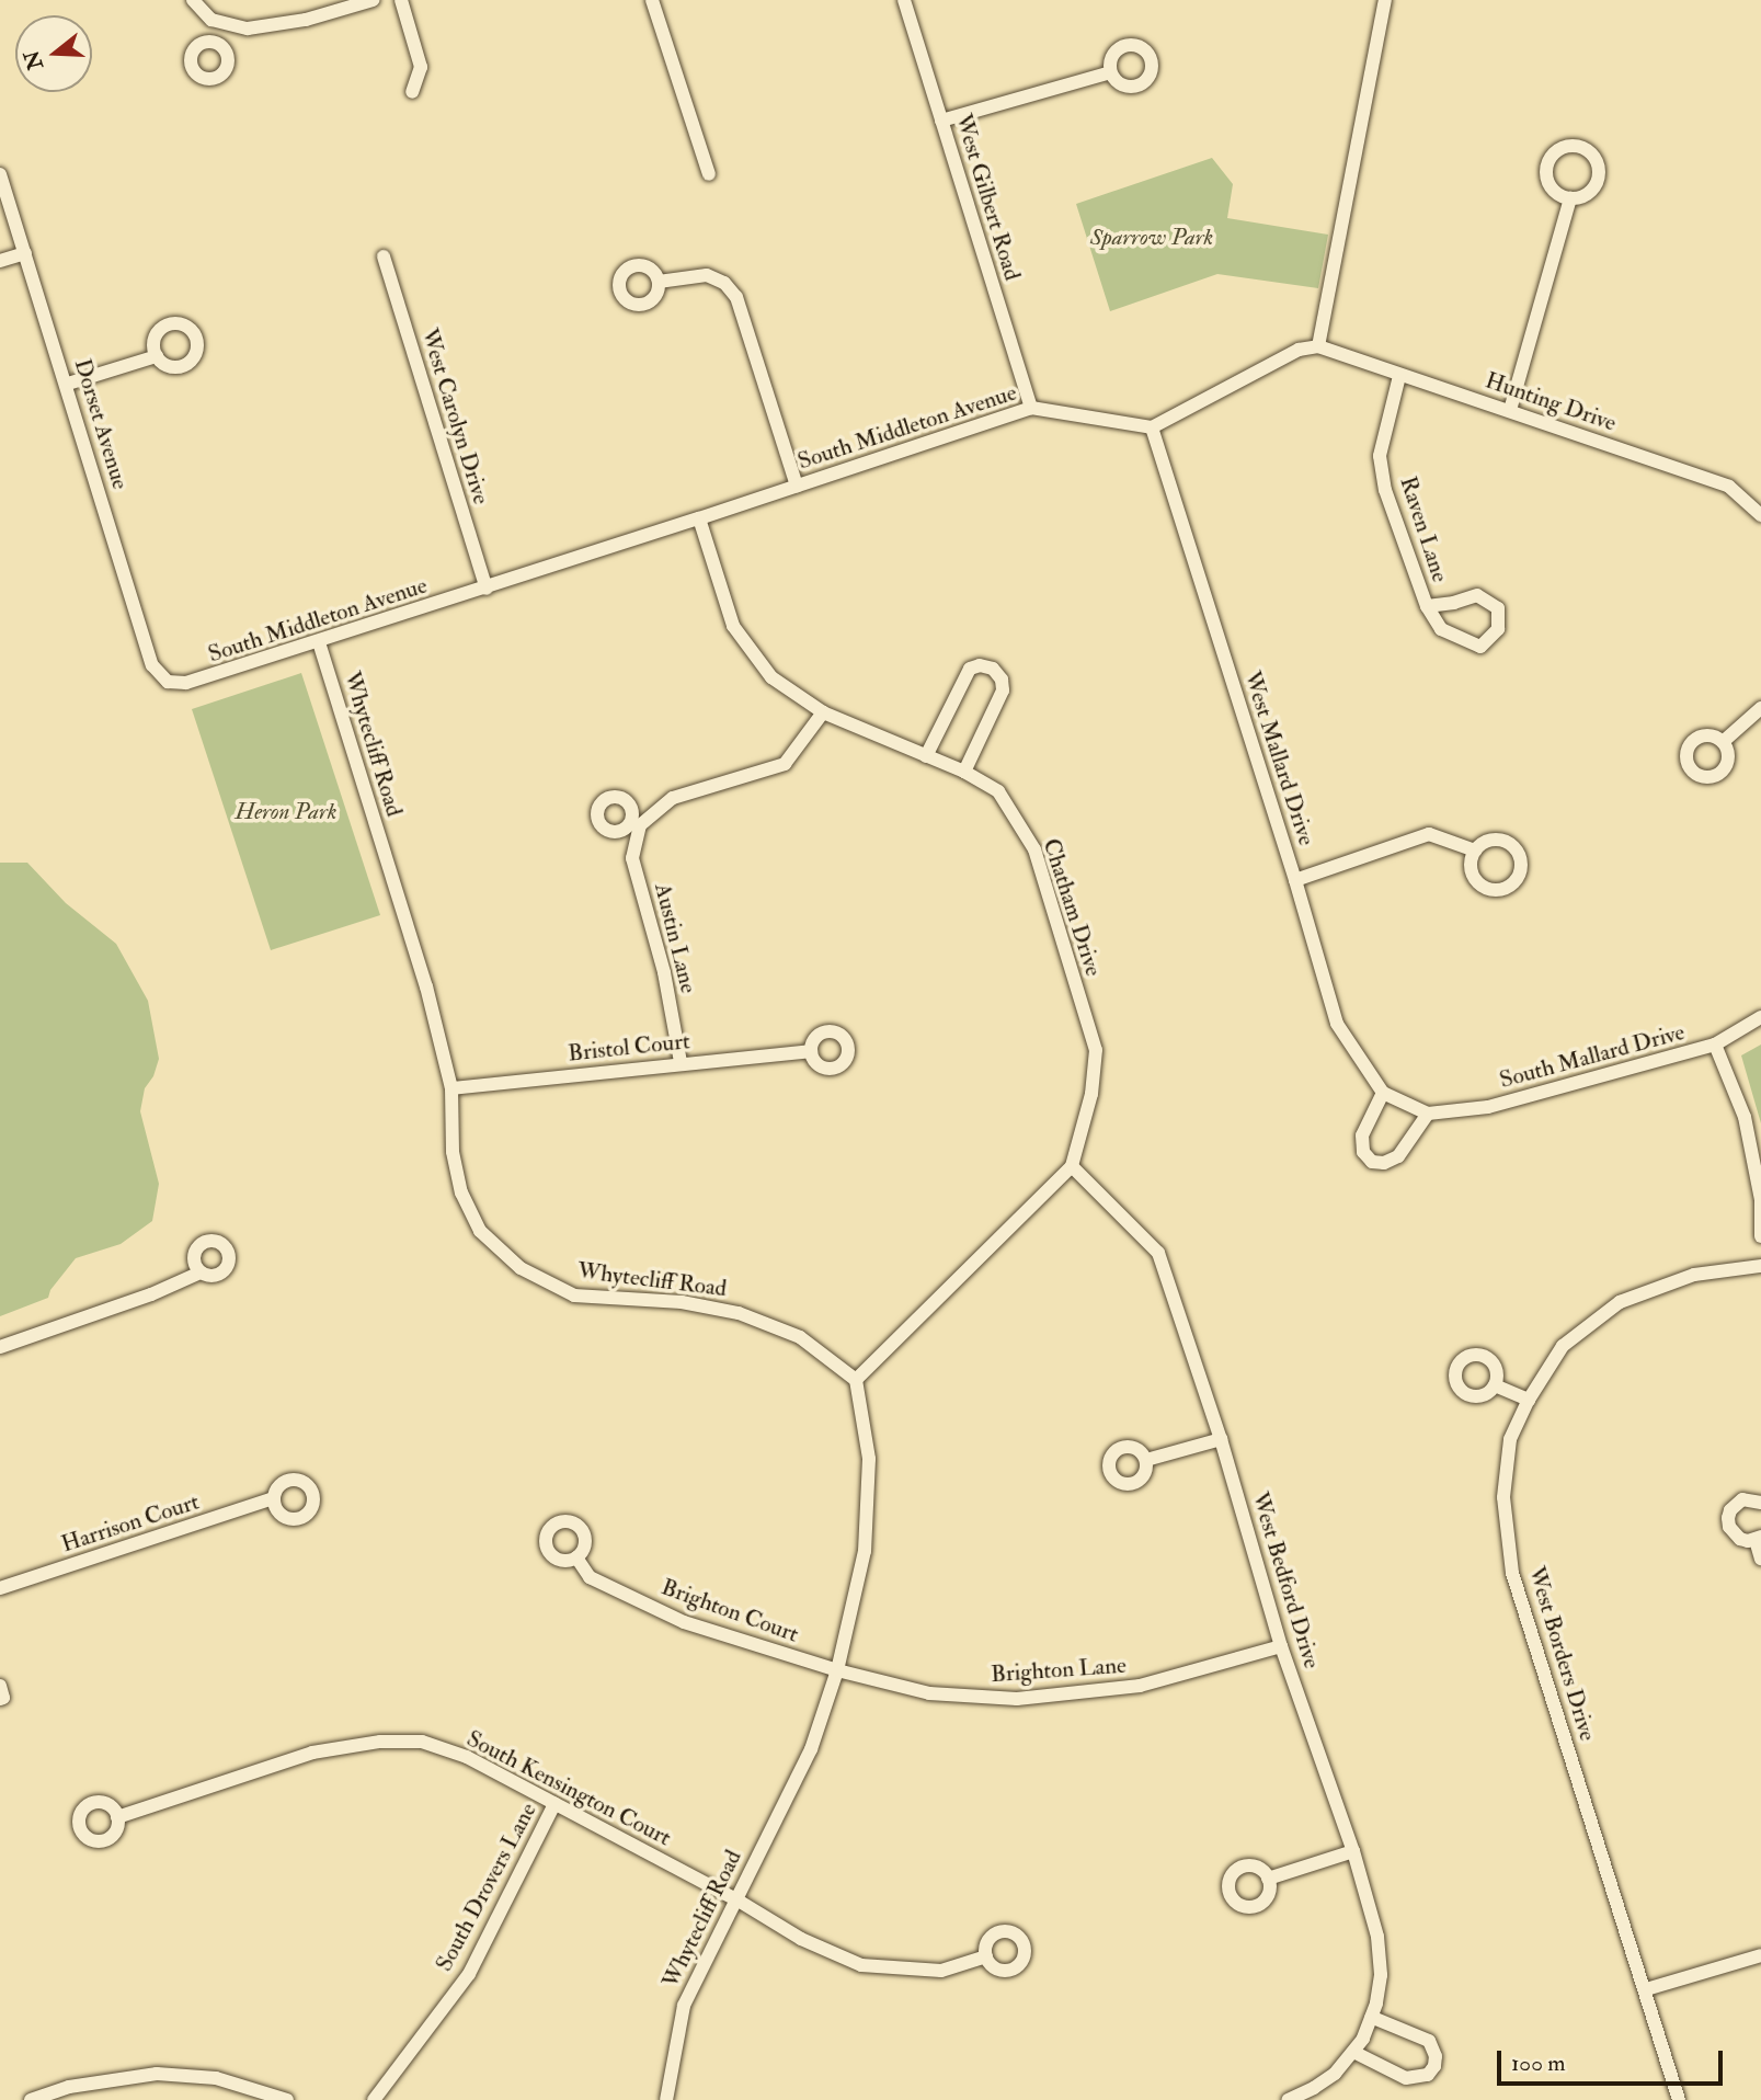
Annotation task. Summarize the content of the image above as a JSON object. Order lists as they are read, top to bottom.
{
  "streets": {
    "street": [
      "West Gilbert Road",
      "Hunting Drive",
      "West Carolyn Drive",
      "Dorset Avenue",
      "South Middleton Avenue",
      "Raven Lane",
      "Whytecliff Road",
      "West Mallard Drive",
      "Chatham Drive",
      "Austin Lane",
      "Bristol Court",
      "South Mallard Drive",
      "Harrison Court",
      "West Bedford Drive",
      "Brighton Court",
      "West Borders Drive",
      "Brighton Lane",
      "South Kensington Court",
      "South Drovers Lane"
    ]
  },
  "crossings": [
    ["West Gilbert Road", "South Middleton Avenue"],
    ["Hunting Drive", "Raven Lane"],
    ["West Carolyn Drive", "South Middleton Avenue"],
    ["Dorset Avenue", "South Middleton Avenue"],
    ["South Middleton Avenue", "Whytecliff Road"],
    ["South Middleton Avenue", "West Mallard Drive"],
    ["South Middleton Avenue", "Chatham Drive"],
    ["Whytecliff Road", "Bristol Court"],
    ["Whytecliff Road", "Brighton Court"],
    ["Whytecliff Road", "Brighton Lane"],
    ["Whytecliff Road", "South Kensington Court"],
    ["Chatham Drive", "Austin Lane"],
    ["Chatham Drive", "West Bedford Drive"],
    ["Austin Lane", "Bristol Court"],
    ["West Bedford Drive", "Brighton Lane"],
    ["Brighton Court", "Brighton Lane"],
    ["South Kensington Court", "South Drovers Lane"]
  ],
  "parks": ["Sparrow Park", "Heron Park"],
  "scale_bar": "100 m",
  "north": "left"
}
